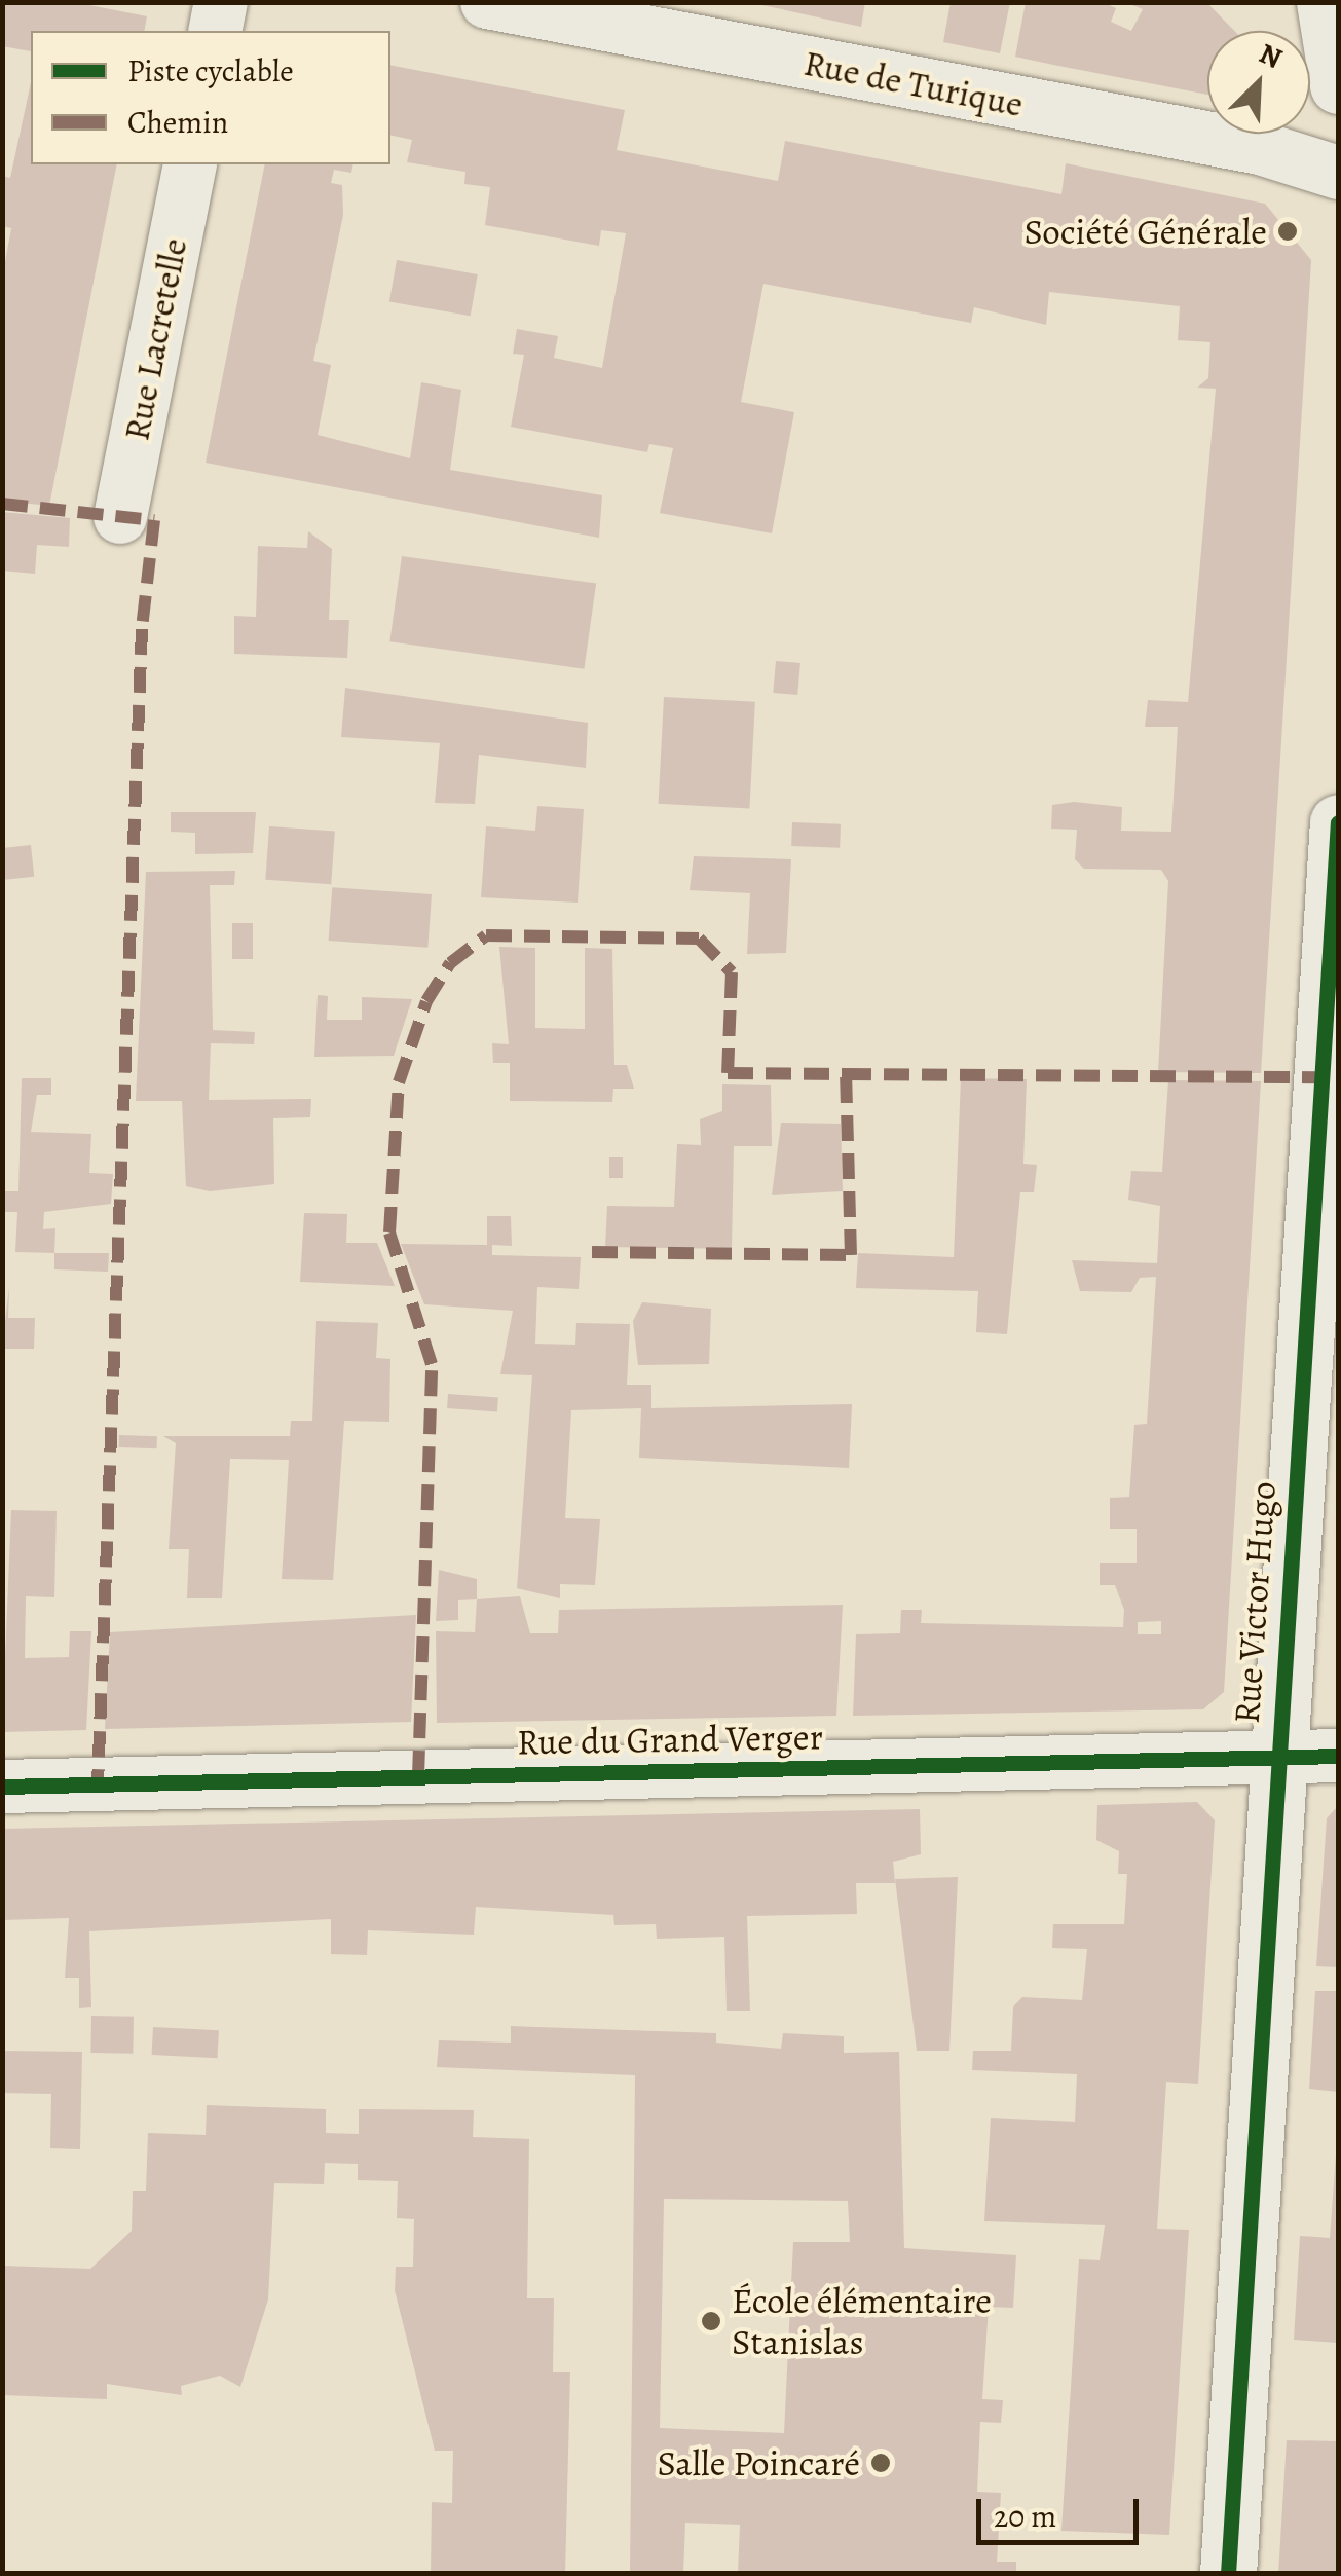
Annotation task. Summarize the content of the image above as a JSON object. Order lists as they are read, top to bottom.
{
  "streets": {
    "main road": ["Rue Victor Hugo"],
    "street": ["Rue de Turique", "Rue Lacretelle", "Rue du Grand Verger"]
  },
  "crossings": [
    ["Rue Victor Hugo", "Rue du Grand Verger"]
  ],
  "places": ["Société Générale", "École élémentaire Stanislas", "Salle Poincaré"],
  "legend": ["Piste cyclable", "Chemin"],
  "scale_bar": "20 m",
  "north": "top right"
}
